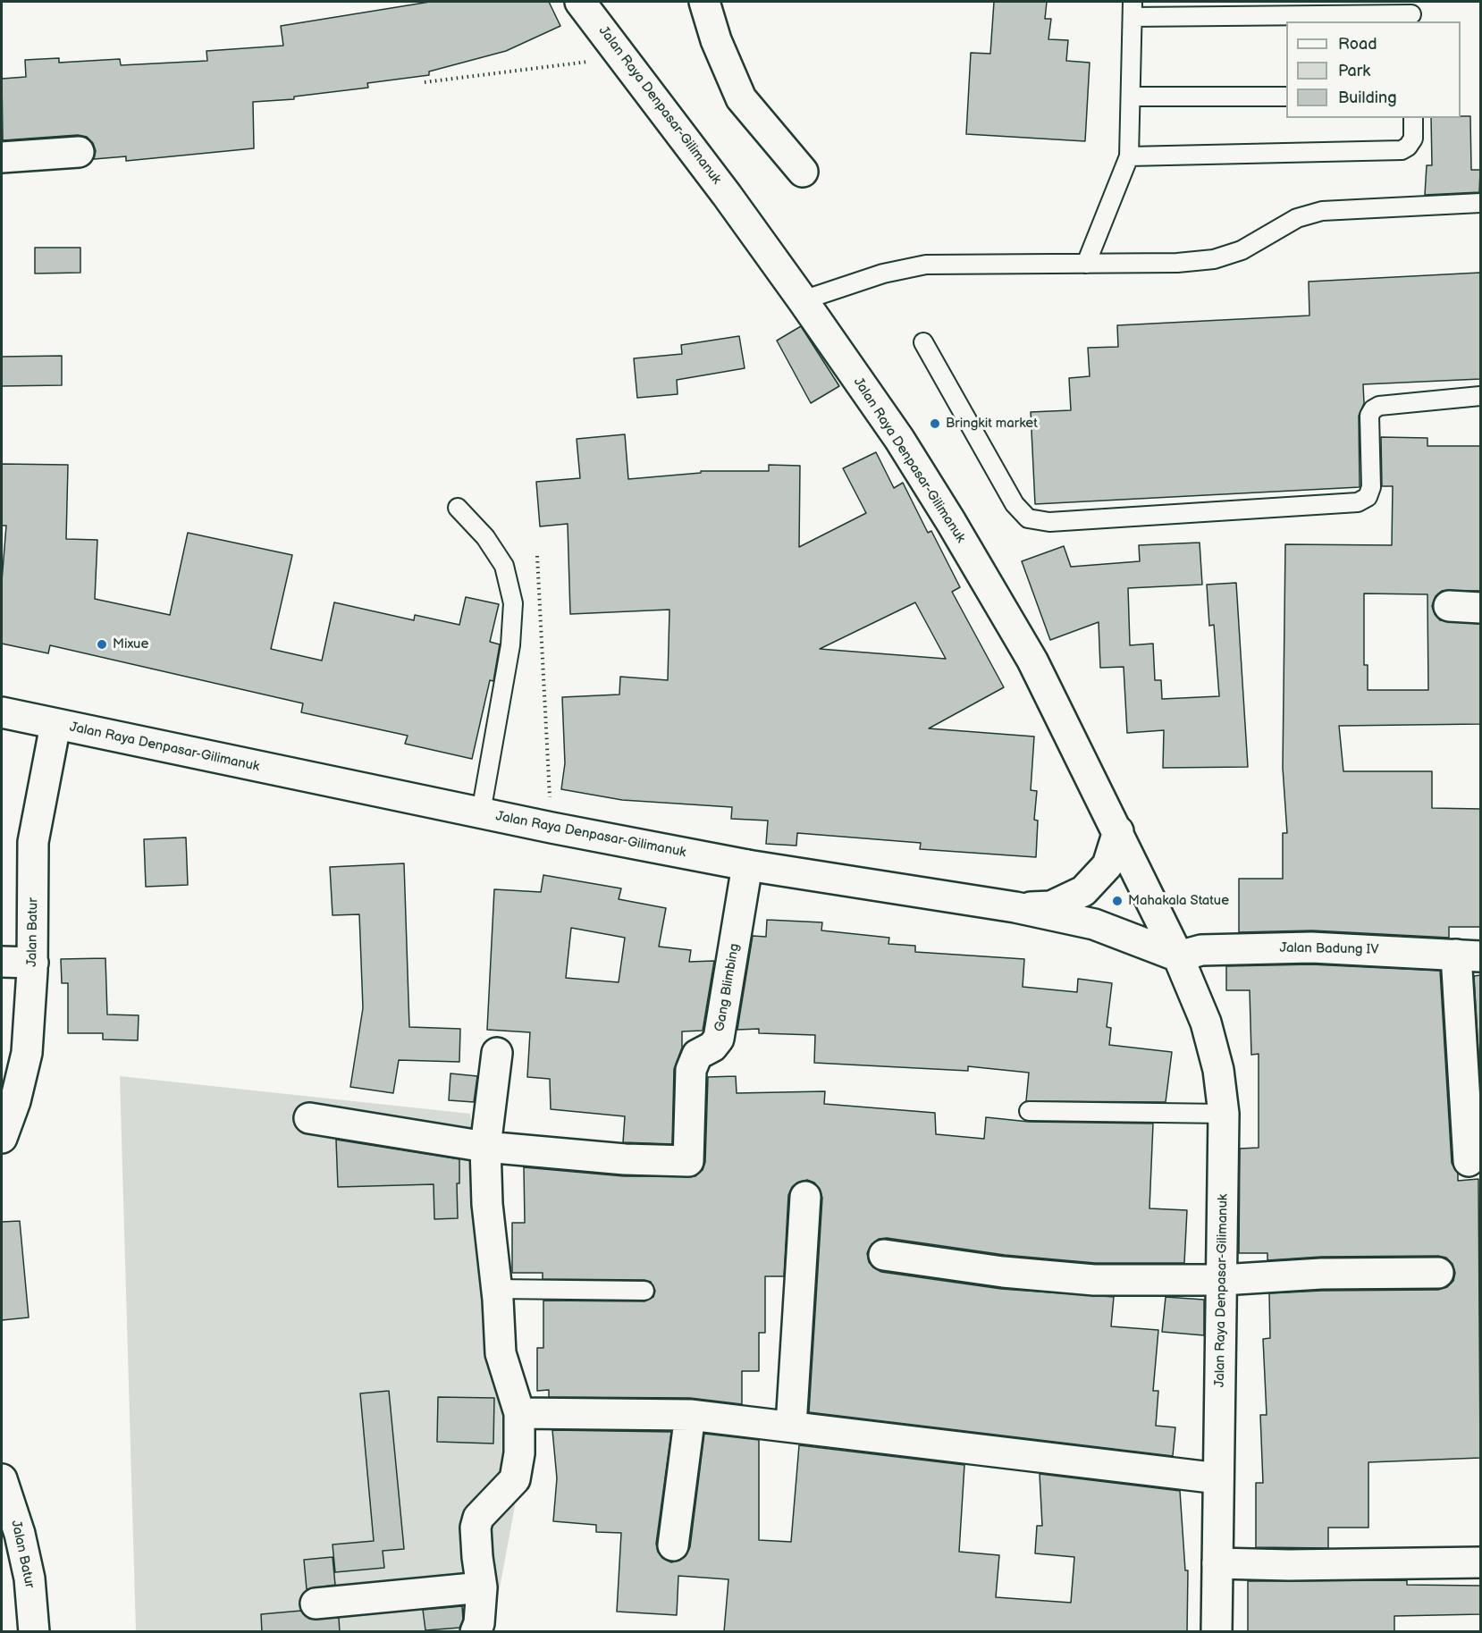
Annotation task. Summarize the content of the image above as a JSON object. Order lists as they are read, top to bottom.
{
  "streets": {
    "main road": [
      "Jalan Raya Denpasar-Gilimanuk",
      "Jalan Batur",
      "Jalan Badung IV",
      "Gang Blimbing"
    ]
  },
  "crossings": [
    ["Jalan Raya Denpasar-Gilimanuk", "Jalan Batur"],
    ["Jalan Raya Denpasar-Gilimanuk", "Jalan Badung IV"],
    ["Jalan Raya Denpasar-Gilimanuk", "Gang Blimbing"]
  ],
  "places": ["Bringkit market", "Mixue", "Mahakala Statue"],
  "legend": ["Road", "Park", "Building"]
}
